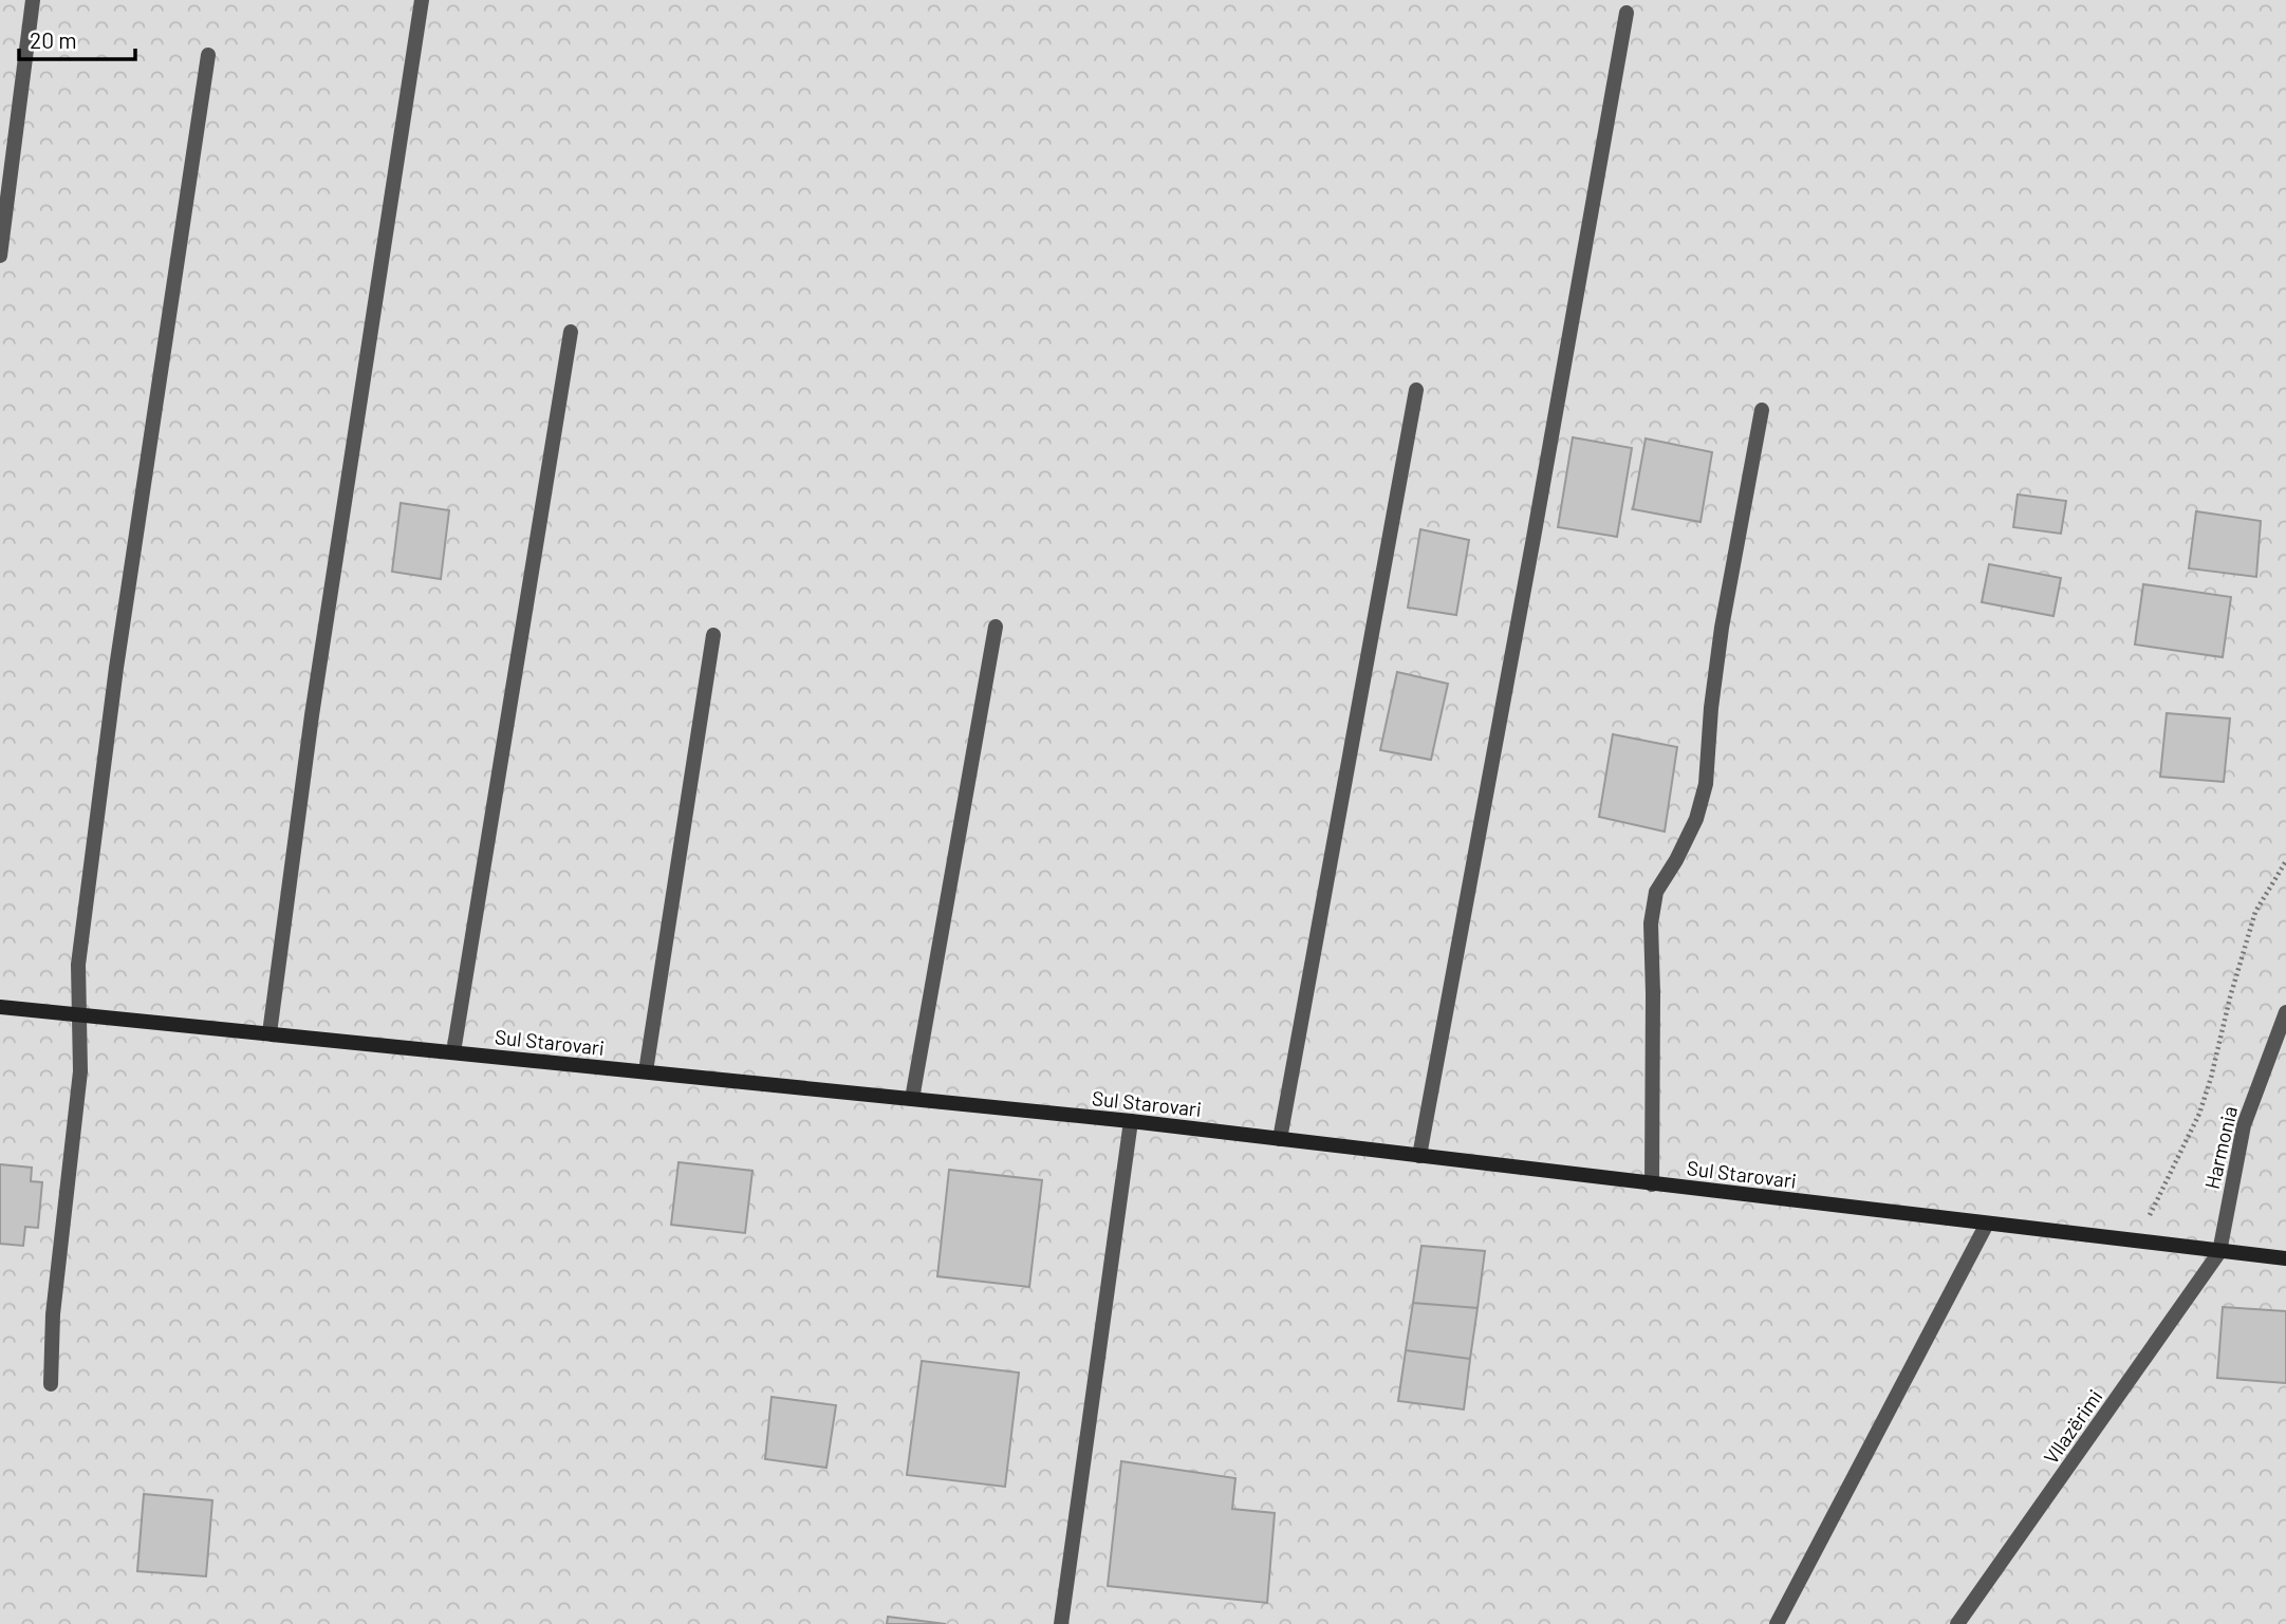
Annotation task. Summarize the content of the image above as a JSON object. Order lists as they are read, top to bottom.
{
  "streets": {
    "main road": ["Sul Starovari"],
    "street": ["Harmonia", "Vllazërimi"]
  },
  "crossings": [
    ["Sul Starovari", "Harmonia"],
    ["Sul Starovari", "Vllazërimi"],
    ["Harmonia", "Vllazërimi"]
  ],
  "scale_bar": "20 m"
}
